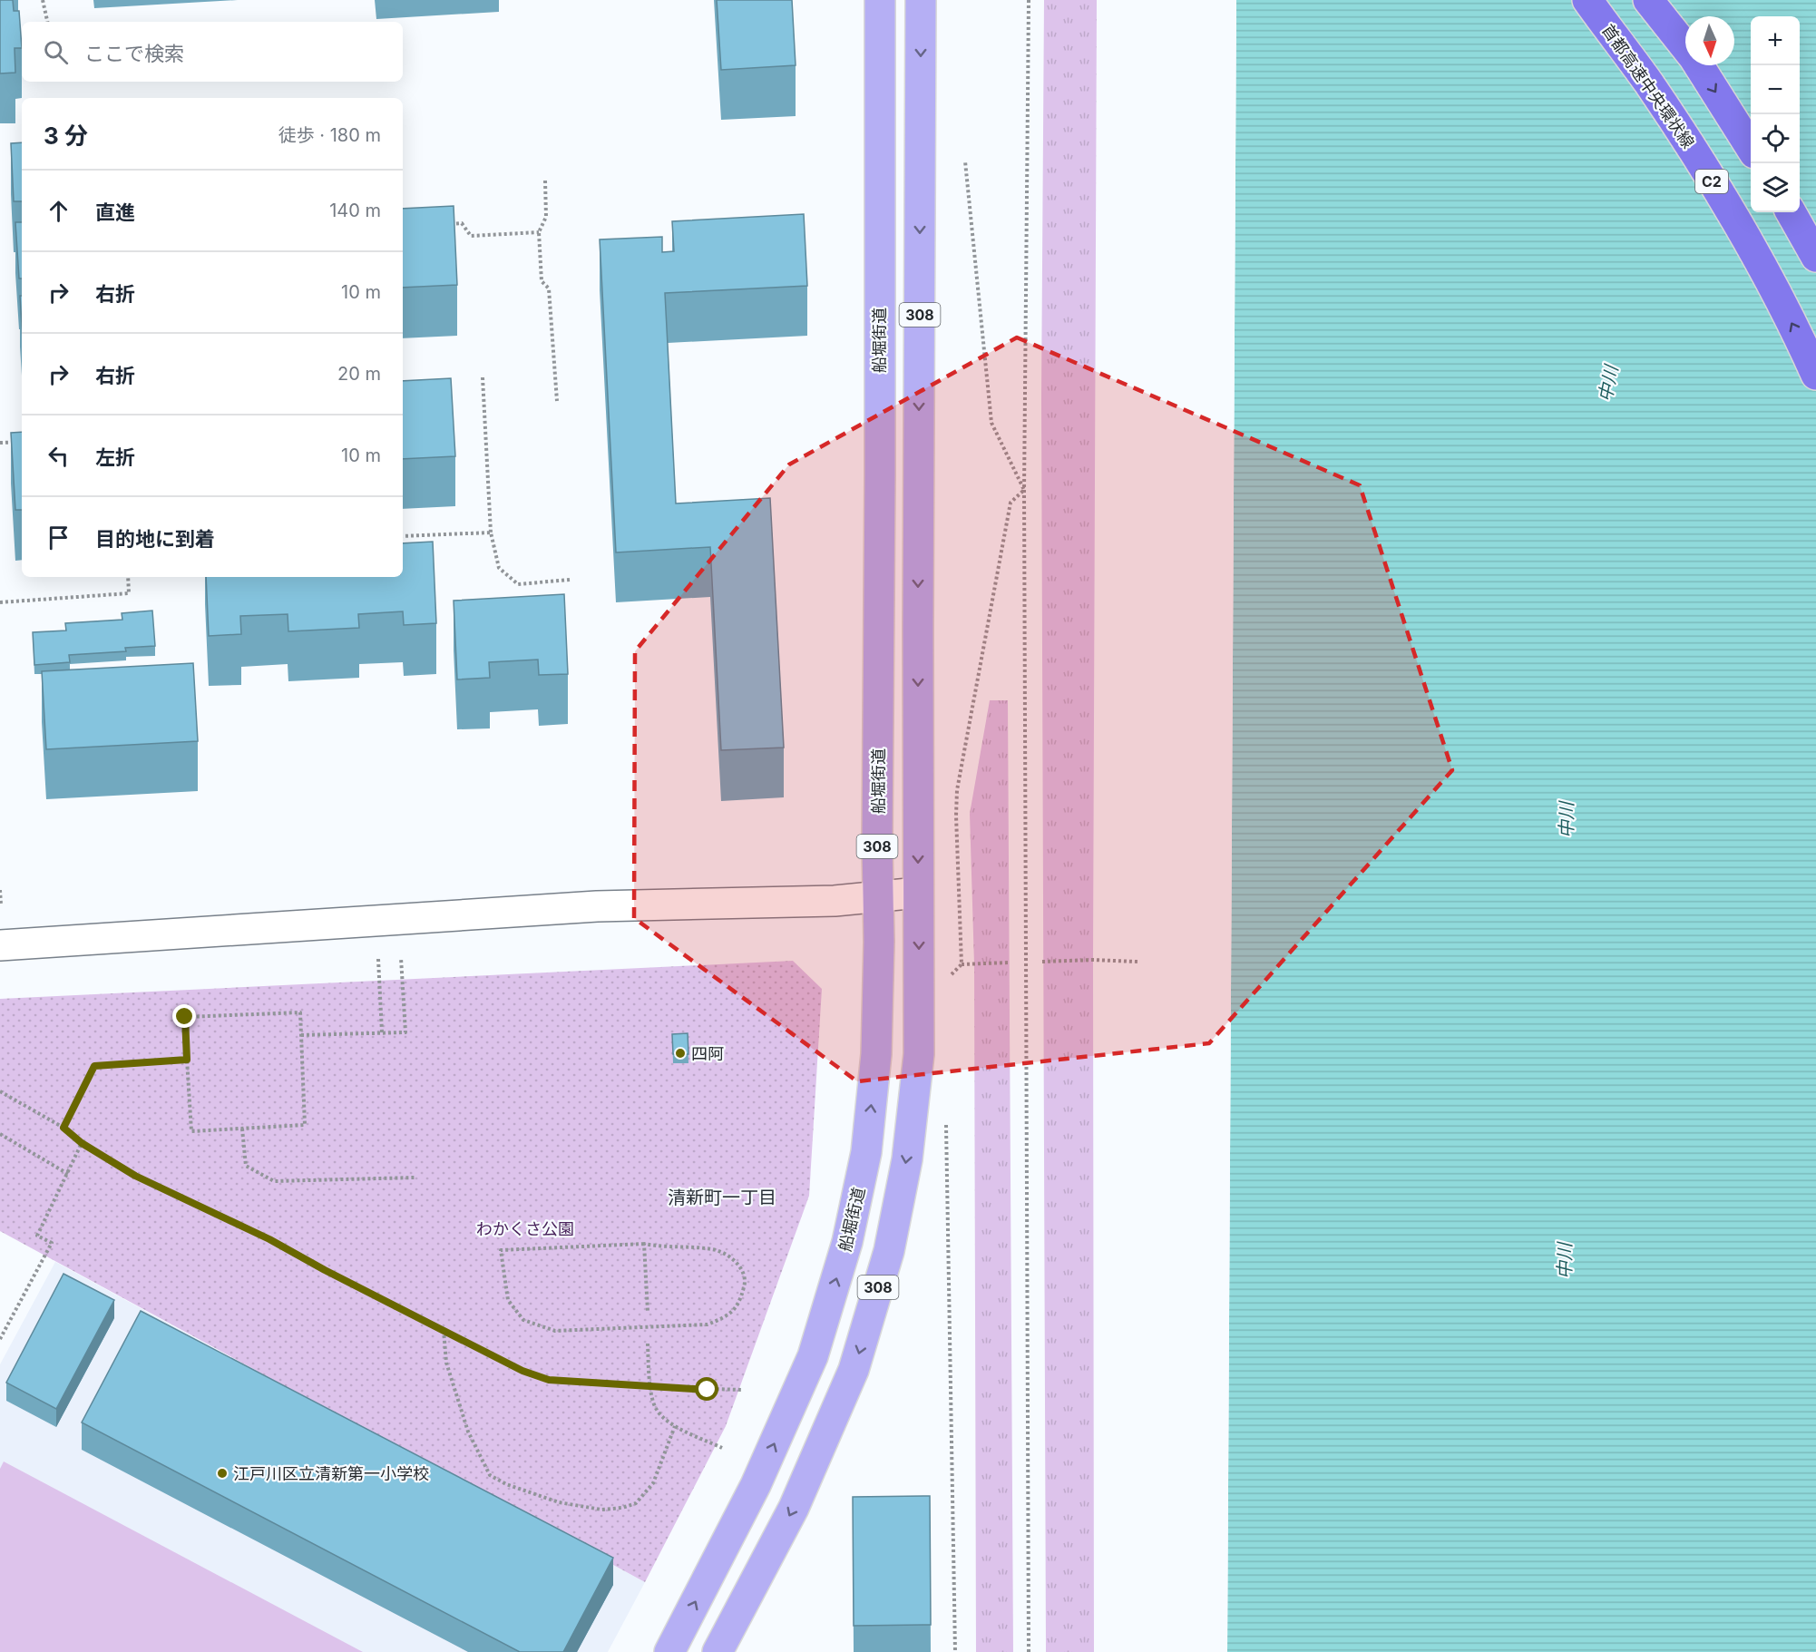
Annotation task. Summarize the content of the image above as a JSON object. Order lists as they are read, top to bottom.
{
  "streets": {
    "highway": ["首都高速中央環状線", "C2"],
    "main road": ["308", "船堀街道"]
  },
  "districts": ["清新町一丁目"],
  "water": ["中川"],
  "parks": ["わかくさ公園"],
  "places": ["四阿", "江戸川区立清新第一小学校"],
  "north": "bottom",
  "page": {
    "map_buttons": ["+", "−"],
    "search": "ここで検索",
    "heading": ["3 分", "徒歩 · 180 m"],
    "list": [
      ["直進", "140 m"],
      ["右折", "10 m"],
      ["右折", "20 m"],
      ["左折", "10 m"],
      "目的地に到着"
    ]
  }
}
